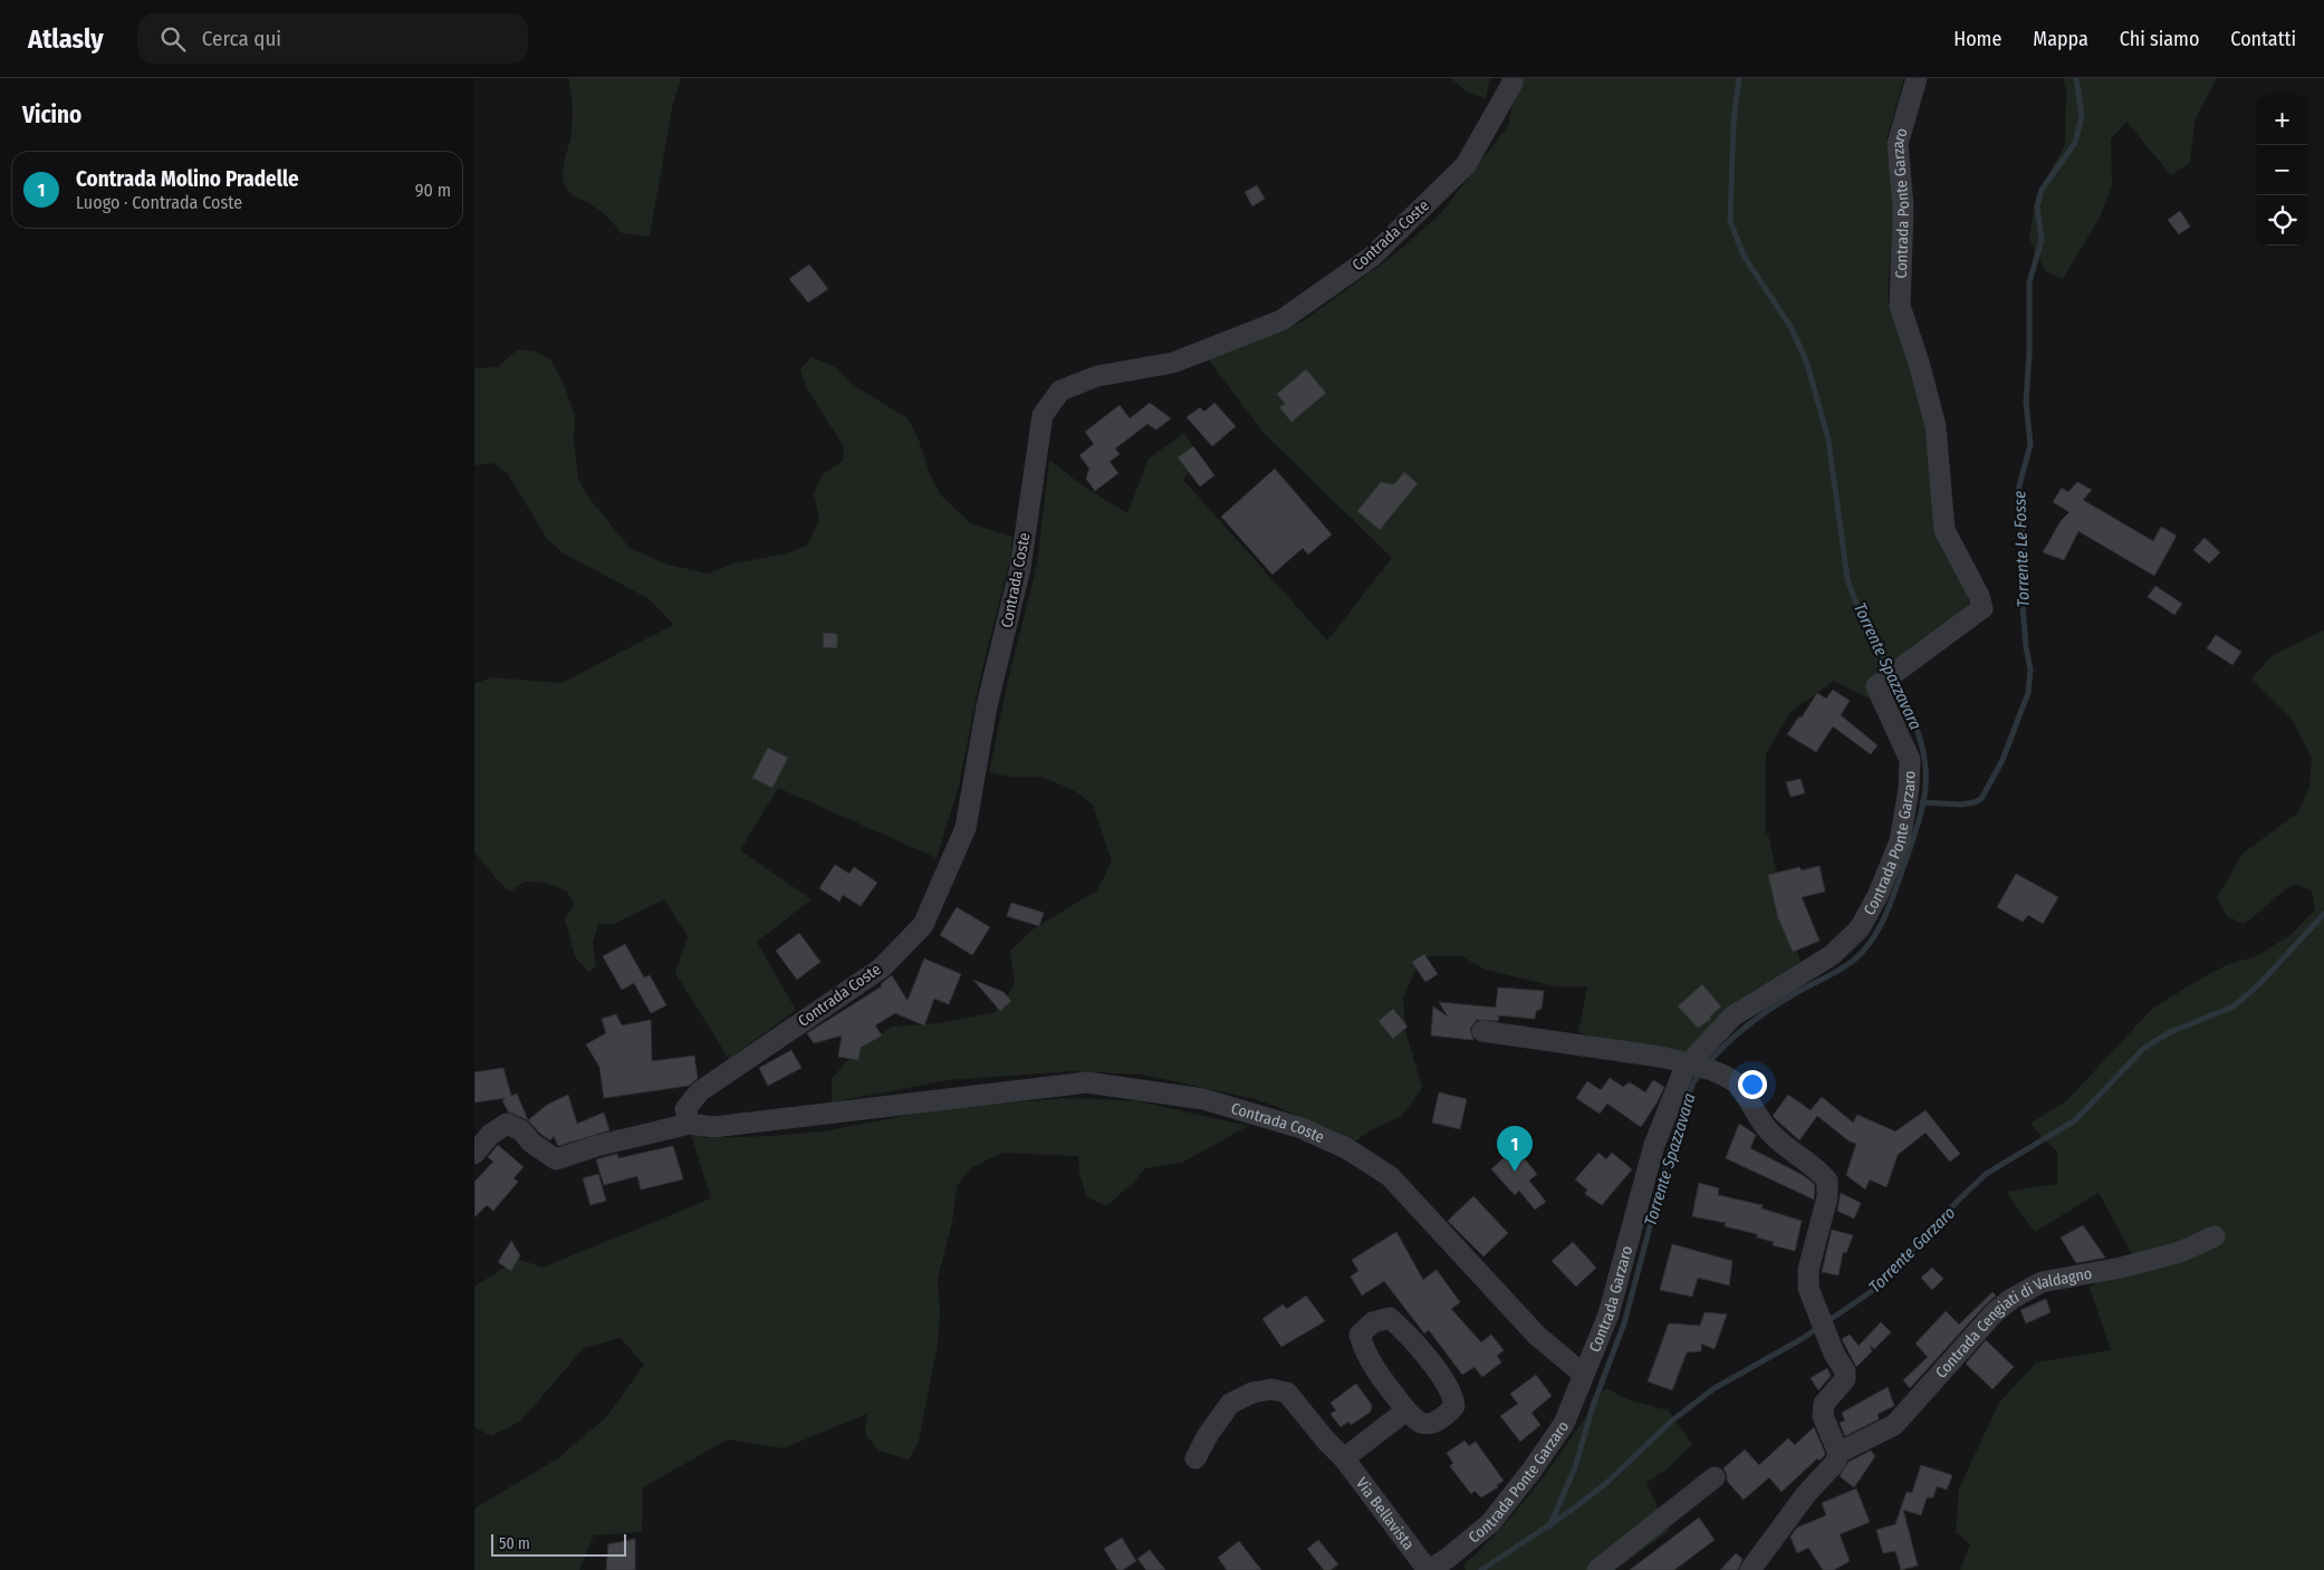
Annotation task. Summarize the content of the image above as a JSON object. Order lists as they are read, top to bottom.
{
  "streets": {
    "street": [
      "Contrada Ponte Garzaro",
      "Contrada Coste",
      "Contrada Garzaro",
      "Contrada Cengiati di Valdagno",
      "Via Bellavista"
    ]
  },
  "crossings": [
    ["Contrada Ponte Garzaro", "Contrada Coste"],
    ["Contrada Ponte Garzaro", "Contrada Garzaro"],
    ["Contrada Ponte Garzaro", "Via Bellavista"],
    ["Contrada Coste", "Contrada Garzaro"]
  ],
  "water": ["Torrente Le Fosse", "Torrente Spazzavara", "Torrente Garzaro"],
  "scale_bar": "50 m",
  "page": {
    "header": "Atlasly",
    "search": "Cerca qui",
    "nav": [
      "Home",
      "Mappa",
      "Chi siamo",
      "Contatti"
    ],
    "heading": "Vicino",
    "map_buttons": ["+", "−"],
    "list": [
      {
        "mark": "1",
        "name": "Contrada Molino Pradelle",
        "note": "Luogo · Contrada Coste",
        "value": "90 m"
      }
    ],
    "pins": "1",
    "scale": "50 m"
  }
}
